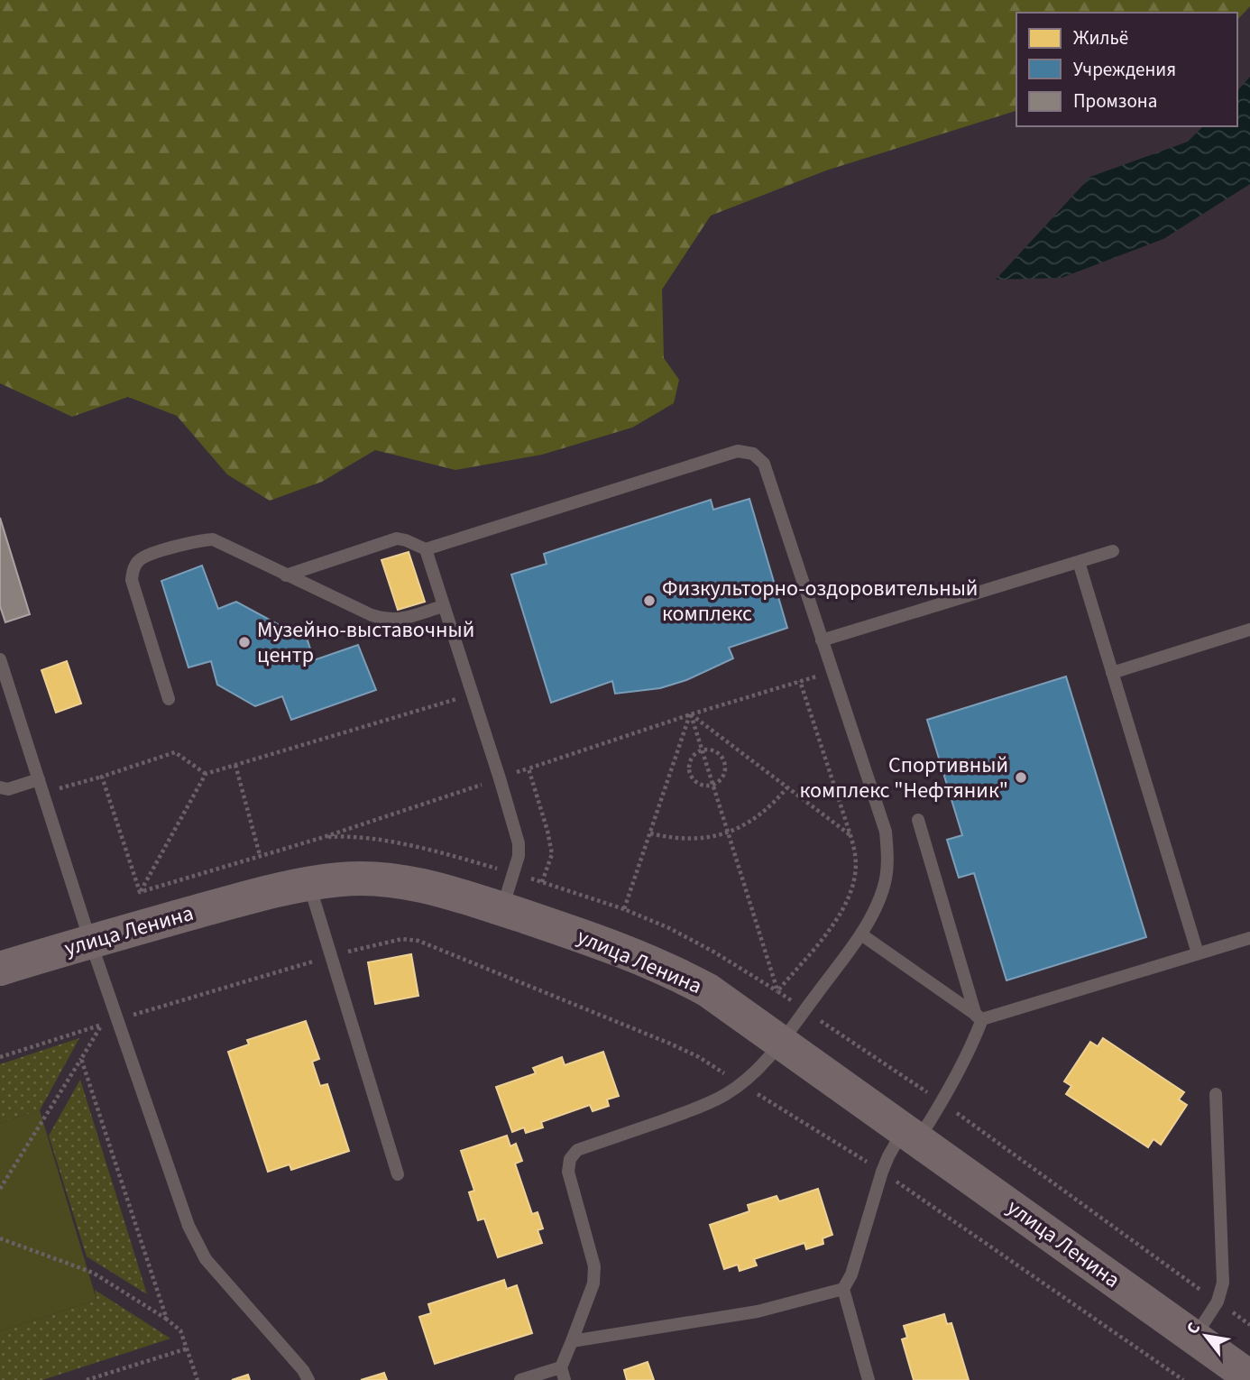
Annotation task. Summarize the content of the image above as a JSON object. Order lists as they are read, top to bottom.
{
  "streets": {
    "street": ["улица Ленина"]
  },
  "places": ["Физкульторно-оздоровительный комплекс", "Музейно-выставочный центр", "Спортивный комплекс \"Нефтяник\""],
  "legend": ["Жильё", "Учреждения", "Промзона"],
  "north": "top left"
}
